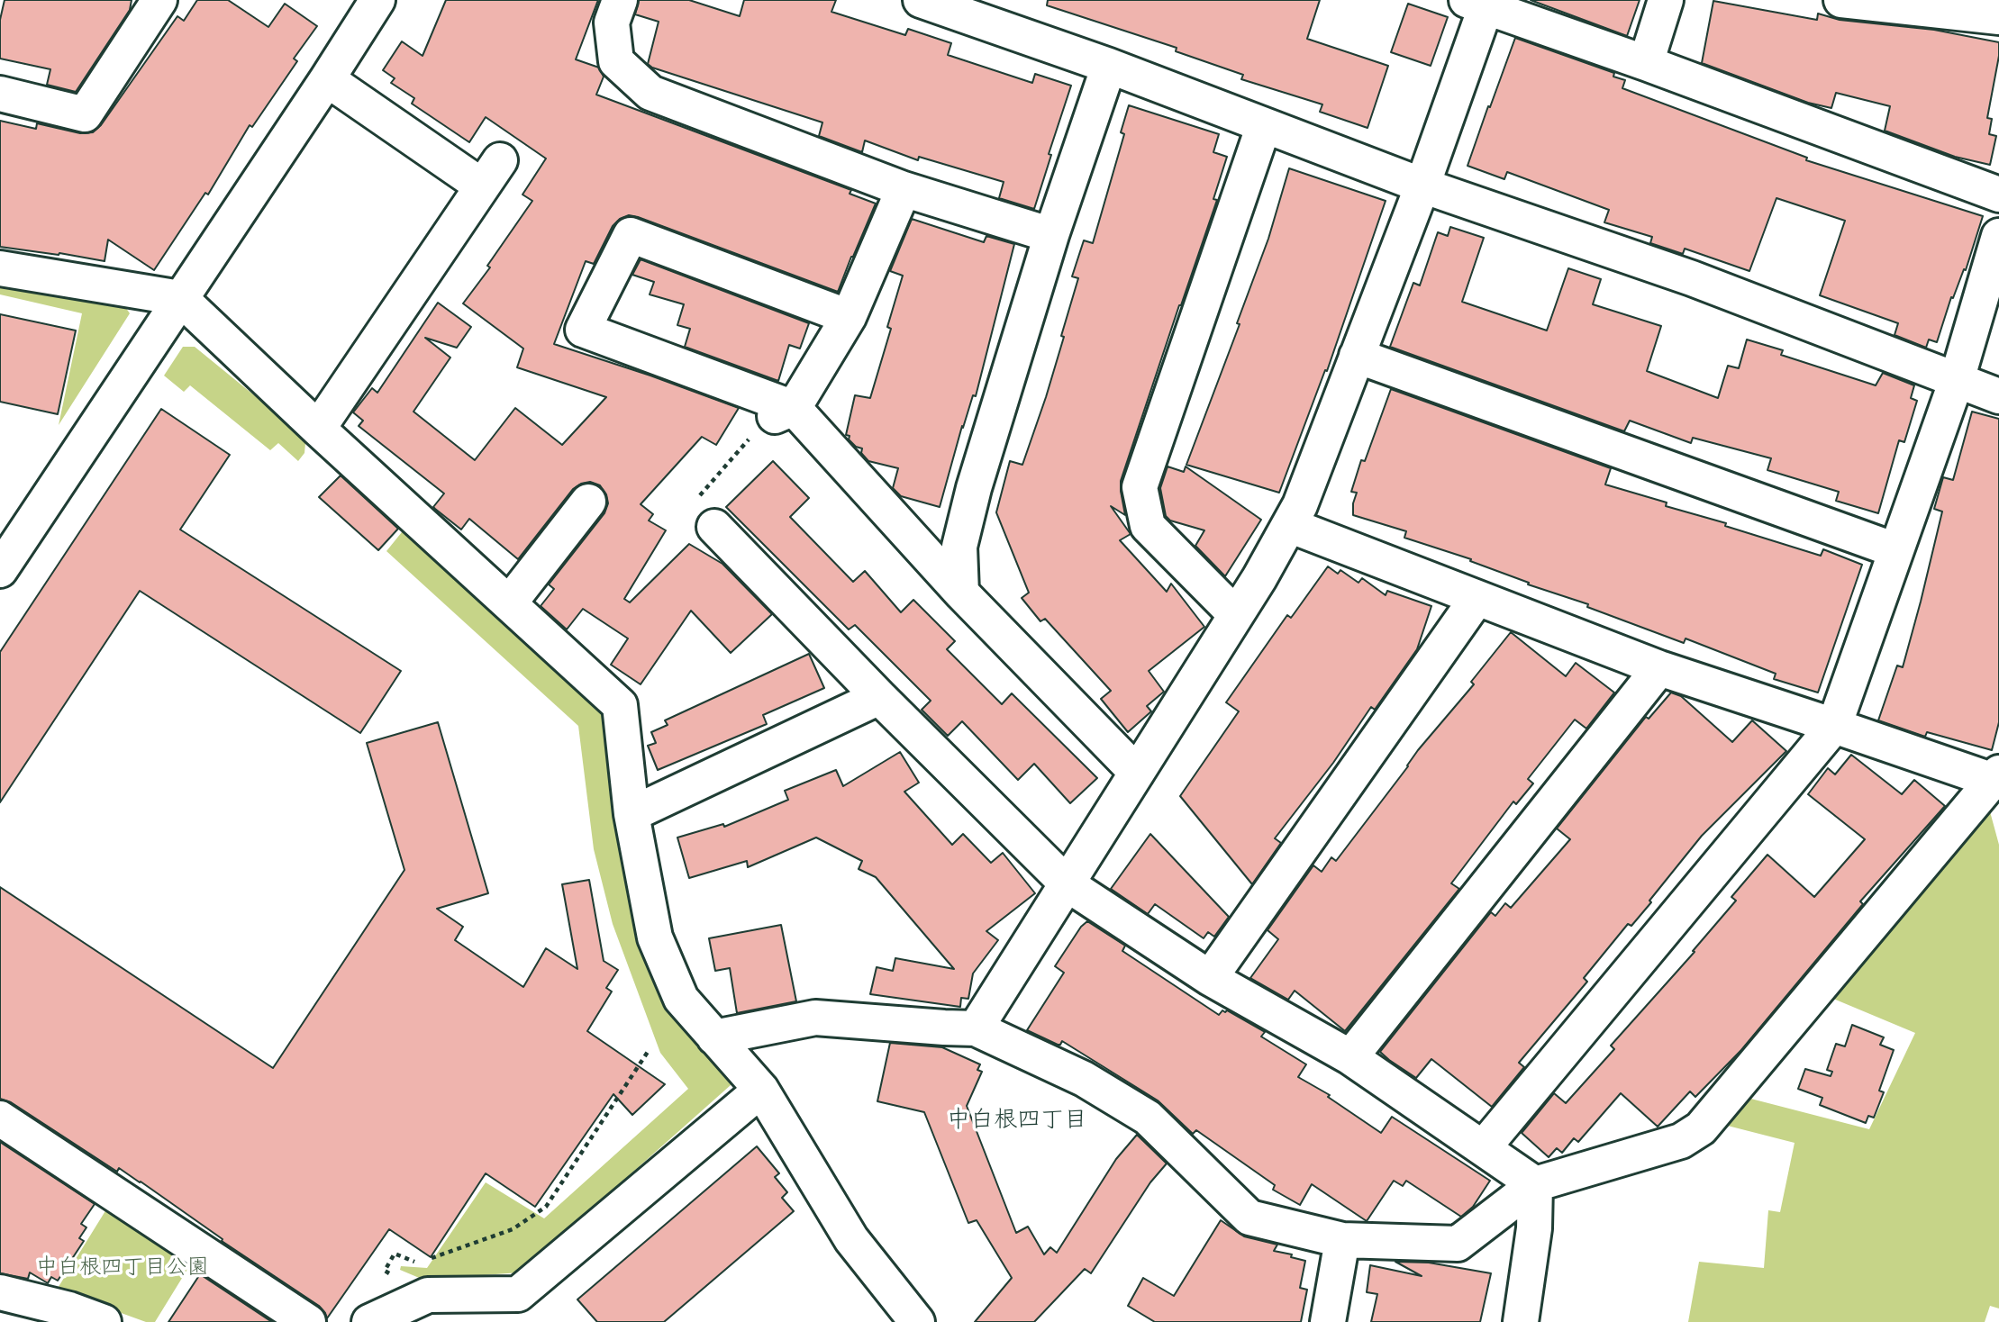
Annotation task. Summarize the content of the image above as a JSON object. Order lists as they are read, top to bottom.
{
  "districts": ["中白根四丁目"],
  "parks": ["中白根四丁目公園"]
}
